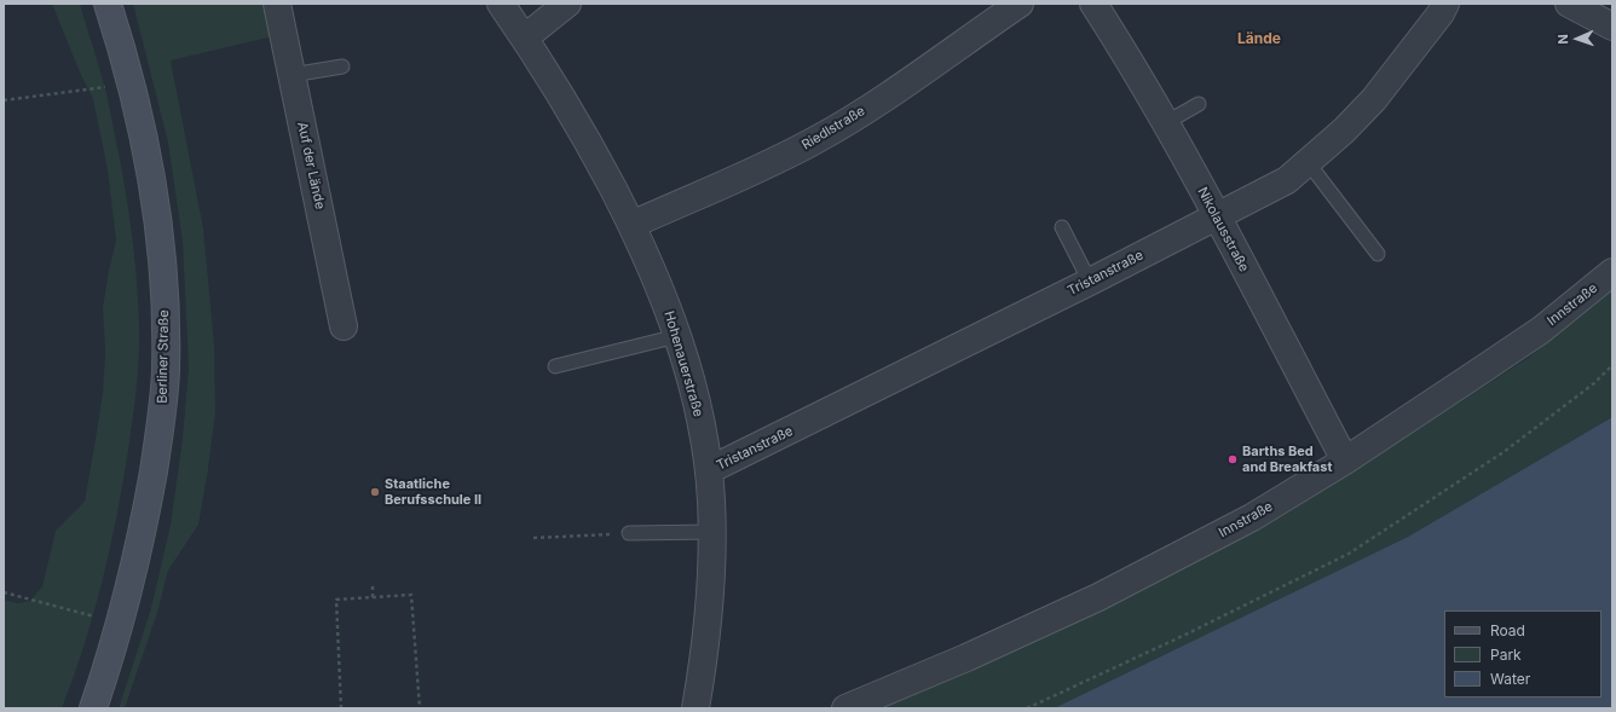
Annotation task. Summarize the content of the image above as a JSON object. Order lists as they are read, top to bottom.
{
  "streets": {
    "main road": ["Berliner Straße"],
    "street": [
      "Riedlstraße",
      "Auf der Lände",
      "Nikolausstraße",
      "Tristanstraße",
      "Innstraße",
      "Hohenauerstraße"
    ]
  },
  "crossings": [
    ["Riedlstraße", "Hohenauerstraße"],
    ["Nikolausstraße", "Tristanstraße"],
    ["Nikolausstraße", "Innstraße"],
    ["Tristanstraße", "Hohenauerstraße"]
  ],
  "districts": ["Lände"],
  "places": ["Barths Bed and Breakfast", "Staatliche Berufsschule II"],
  "legend": ["Road", "Park", "Water"],
  "north": "left"
}
